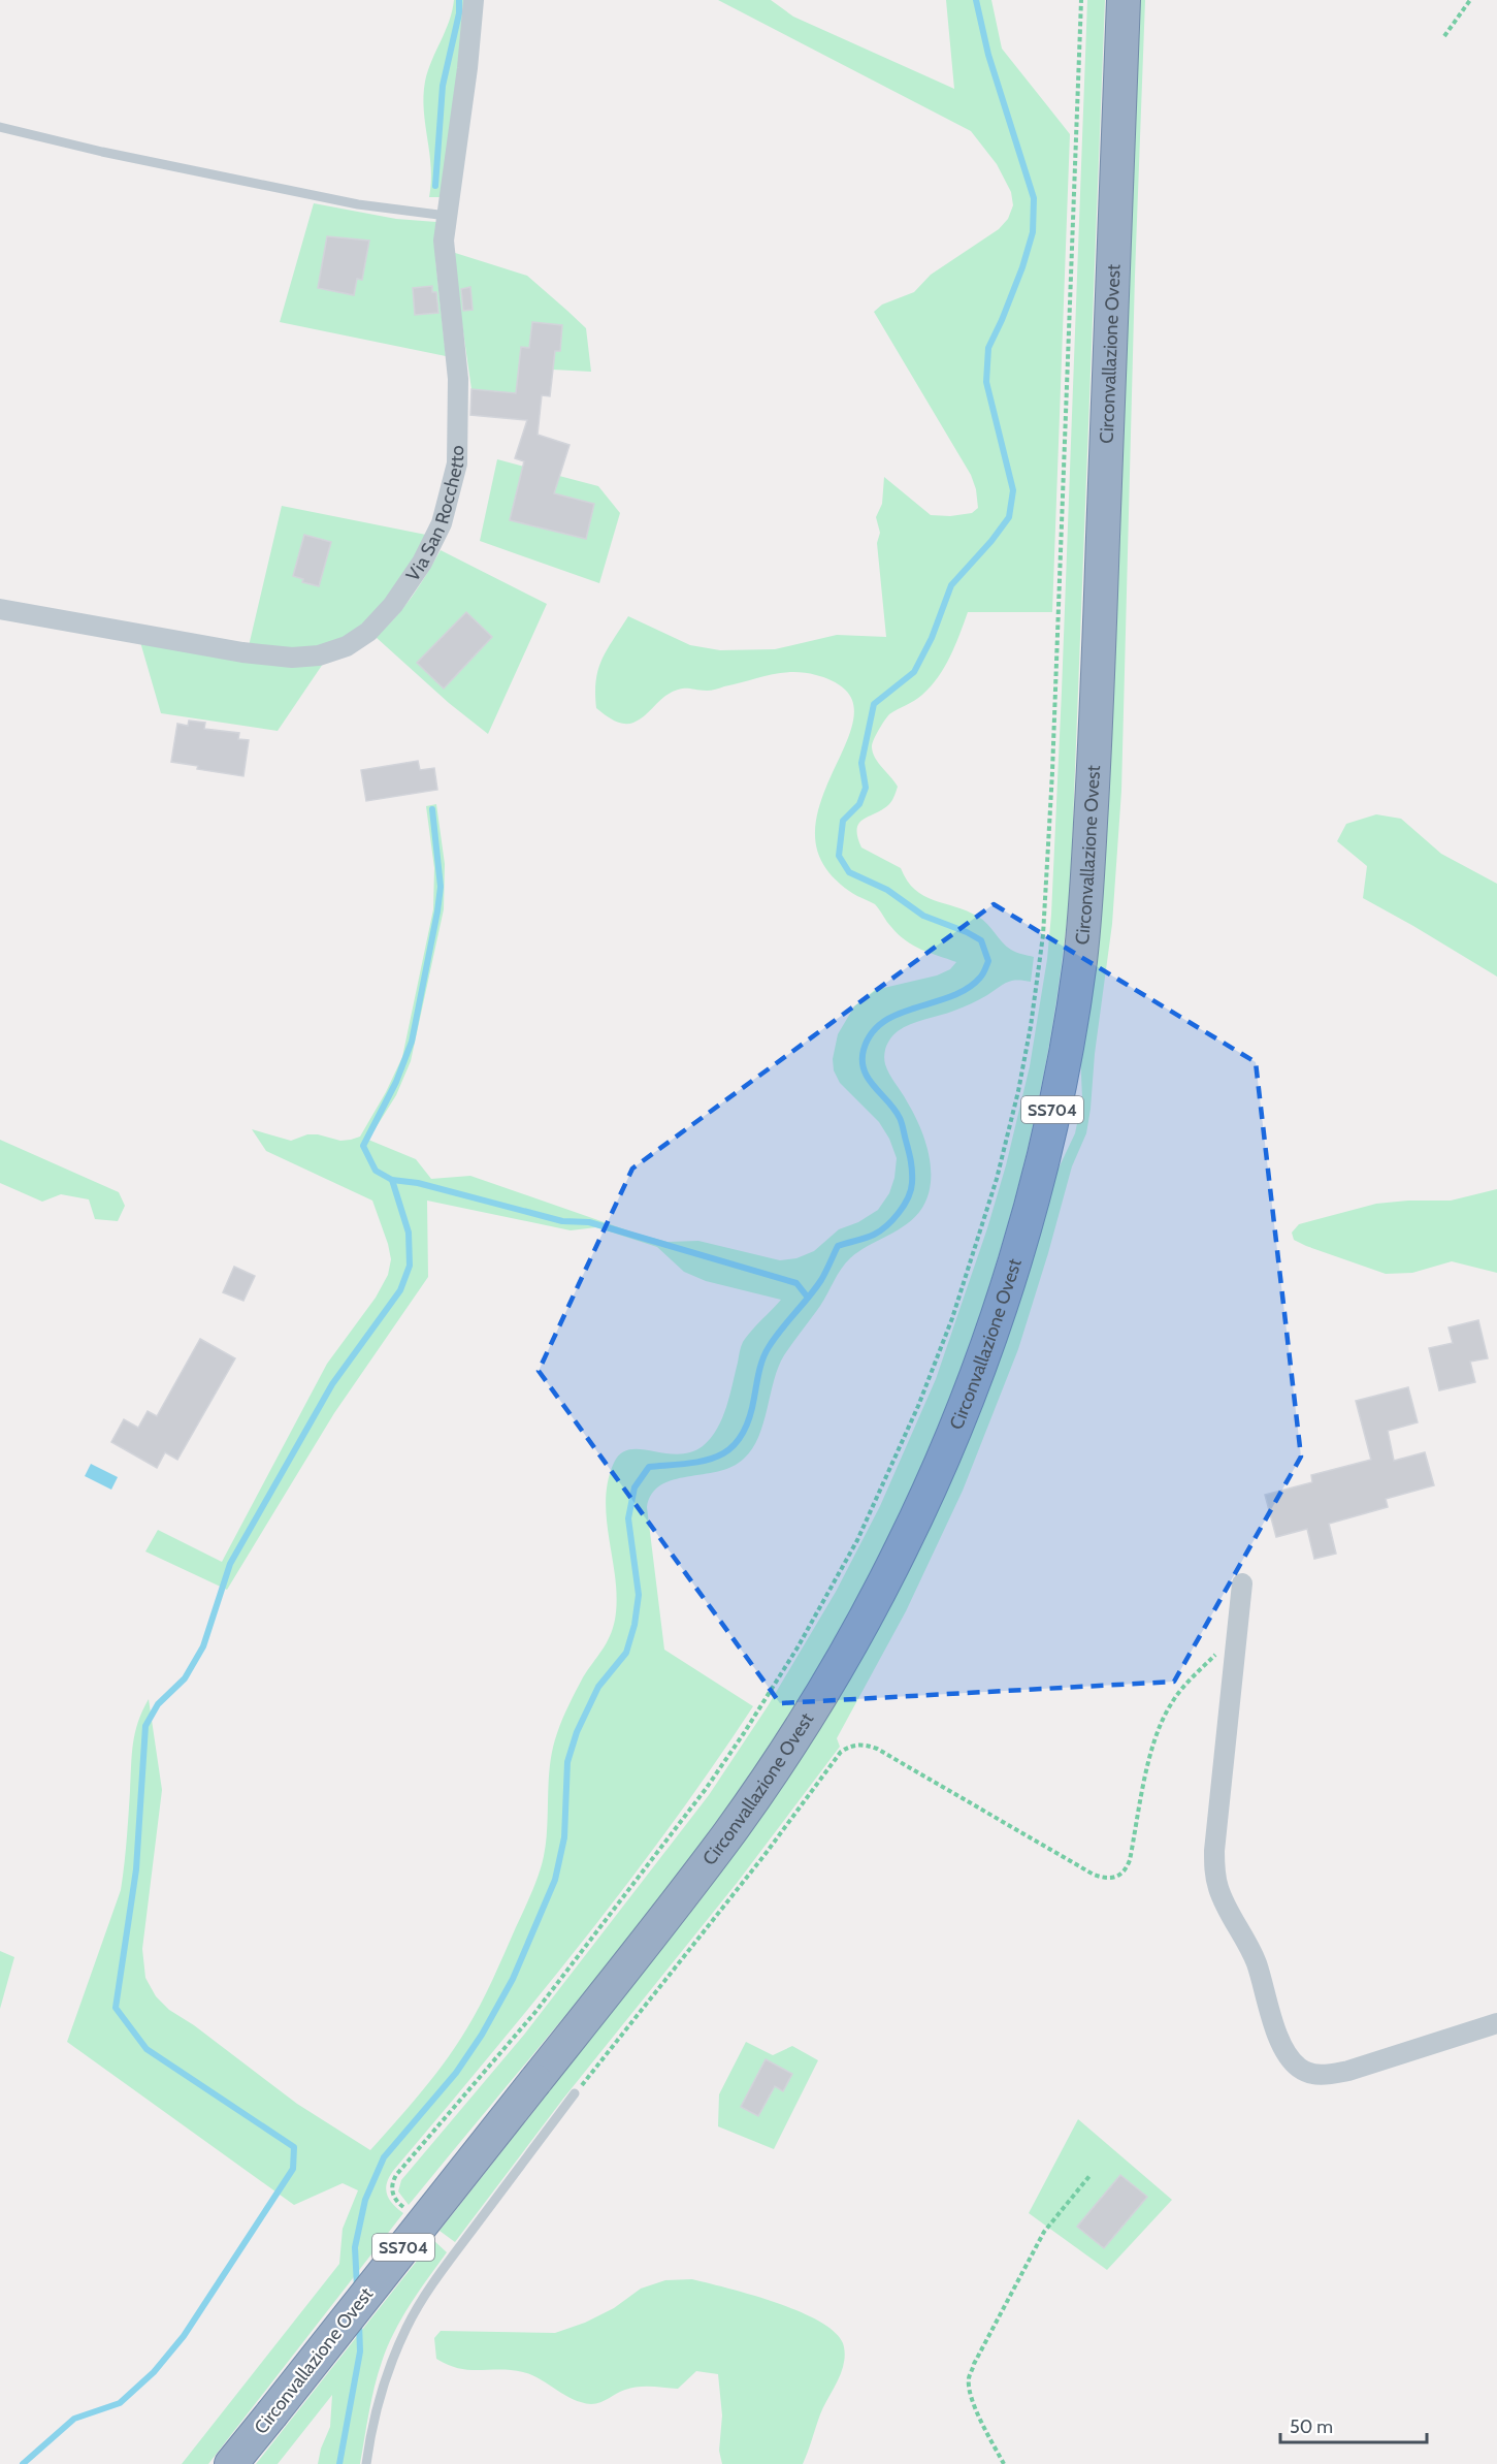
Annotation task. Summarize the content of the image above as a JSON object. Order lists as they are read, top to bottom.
{
  "streets": {
    "highway": ["Circonvallazione Ovest", "SS704"],
    "street": ["Via San Rocchetto"]
  },
  "scale_bar": "50 m"
}
